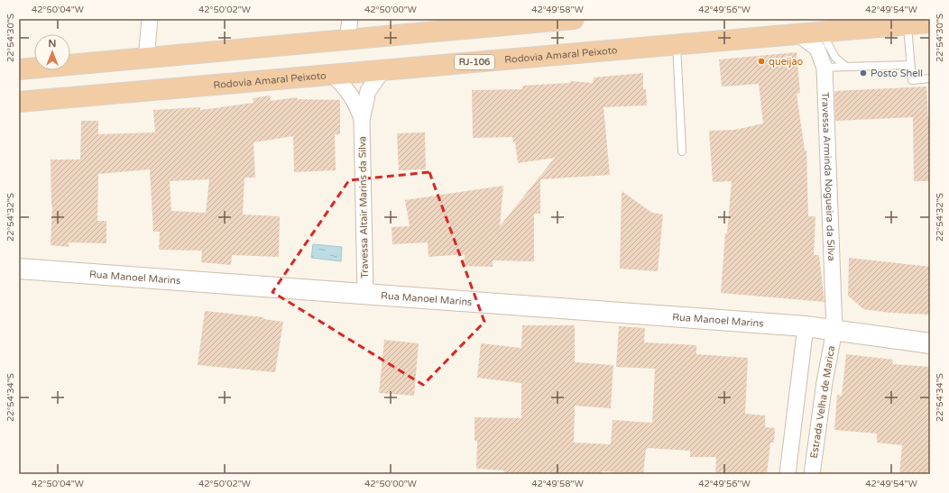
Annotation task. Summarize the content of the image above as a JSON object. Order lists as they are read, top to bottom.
{
  "streets": {
    "highway": ["Rodovia Amaral Peixoto", "RJ-106"],
    "main road": ["Rua Manoel Marins"],
    "street": ["Travessa Arminda Nogueira da Silva", "Travessa Altair Marins da Silva", "Estrada Velha de Marica"]
  },
  "crossings": [
    ["Rodovia Amaral Peixoto", "Travessa Arminda Nogueira da Silva"],
    ["Rodovia Amaral Peixoto", "Travessa Altair Marins da Silva"],
    ["Travessa Arminda Nogueira da Silva", "Rua Manoel Marins"],
    ["Travessa Arminda Nogueira da Silva", "Estrada Velha de Marica"],
    ["Travessa Altair Marins da Silva", "Rua Manoel Marins"],
    ["Rua Manoel Marins", "Estrada Velha de Marica"]
  ],
  "places": ["queijao", "Posto Shell"],
  "north": "top",
  "coordinates": [
    "42°50'04\"W",
    "42°50'02\"W",
    "42°50'00\"W",
    "42°49'58\"W",
    "42°49'56\"W",
    "42°49'54\"W",
    "22°54'30\"S",
    "22°54'32\"S",
    "22°54'34\"S"
  ]
}
